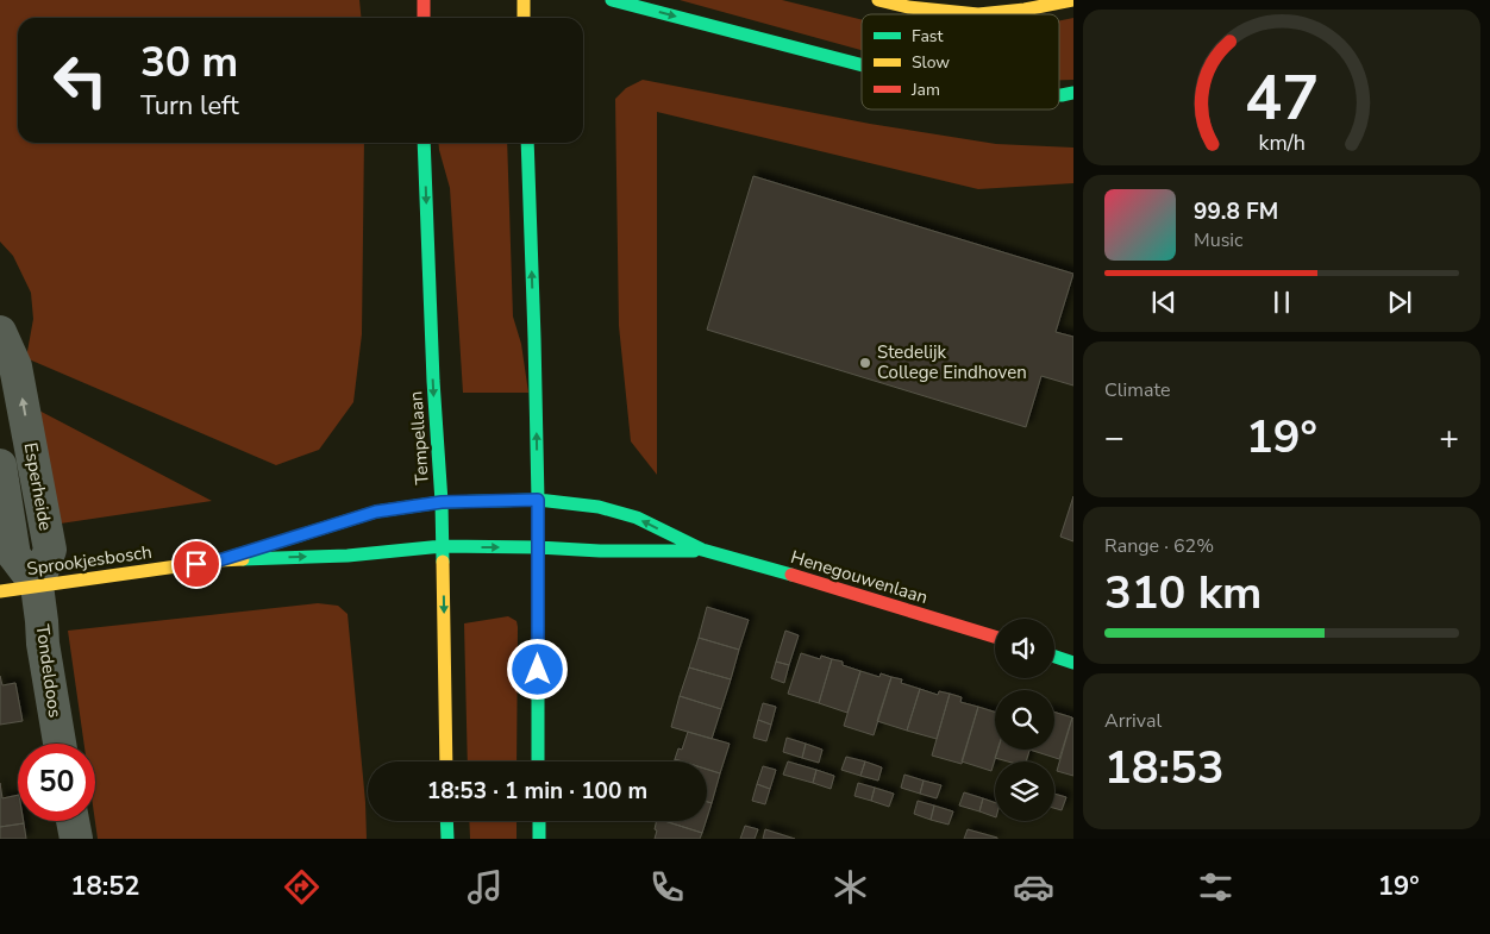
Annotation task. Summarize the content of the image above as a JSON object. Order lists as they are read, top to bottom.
{
  "streets": {
    "main road": ["Tempellaan", "Sprookjesbosch", "Henegouwenlaan"],
    "street": ["Esperheide", "Tondeldoos"]
  },
  "crossings": [
    ["Tempellaan", "Sprookjesbosch"],
    ["Tempellaan", "Henegouwenlaan"],
    ["Esperheide", "Sprookjesbosch"],
    ["Esperheide", "Tondeldoos"],
    ["Sprookjesbosch", "Henegouwenlaan"],
    ["Sprookjesbosch", "Tondeldoos"]
  ],
  "places": ["Stedelijk College Eindhoven"],
  "legend": ["Fast", "Slow", "Jam"],
  "page": {
    "turn": ["30 m", "Turn left"],
    "song": ["99.8 FM", "Music"],
    "tile": [
      "Climate",
      ["Range · 62%", "310 km"],
      ["Arrival", "18:53"]
    ],
    "heat": ["−", "19°", "+"],
    "limit": "50",
    "trip": "18:53 · 1 min · 100 m",
    "tabs": ["18:52", "19°"],
    "gauge": ["47", "km/h"]
  }
}
